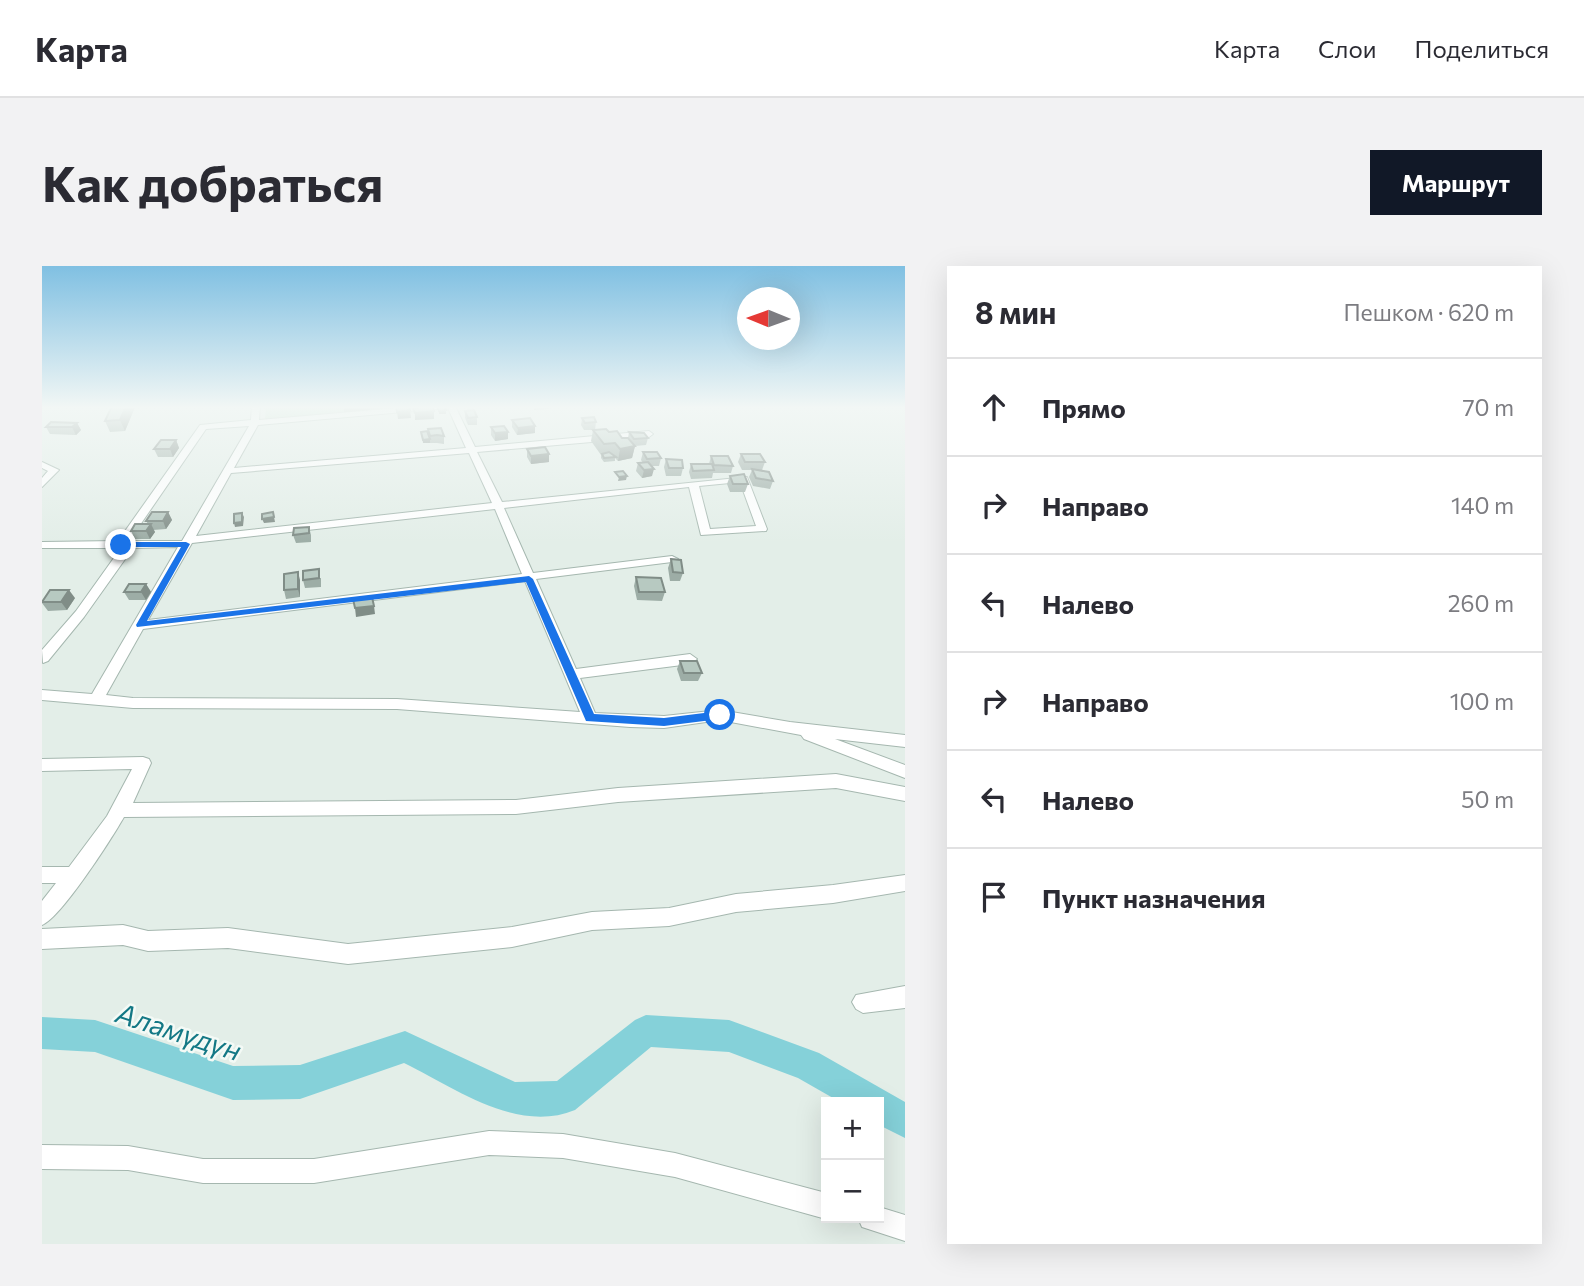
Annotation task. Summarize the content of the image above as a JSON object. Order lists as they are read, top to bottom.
{
  "water": ["Аламүдүн"],
  "north": "left",
  "page": {
    "header": "Карта",
    "nav": ["Карта", "Слои", "Поделиться"],
    "buttons": "Маршрут",
    "title": "Как добраться",
    "heading": ["8 мин", "Пешком · 620 m"],
    "list": [
      ["Прямо", "70 m"],
      ["Направо", "140 m"],
      ["Налево", "260 m"],
      ["Направо", "100 m"],
      ["Налево", "50 m"],
      "Пункт назначения"
    ],
    "map_buttons": ["+", "−"]
  }
}
